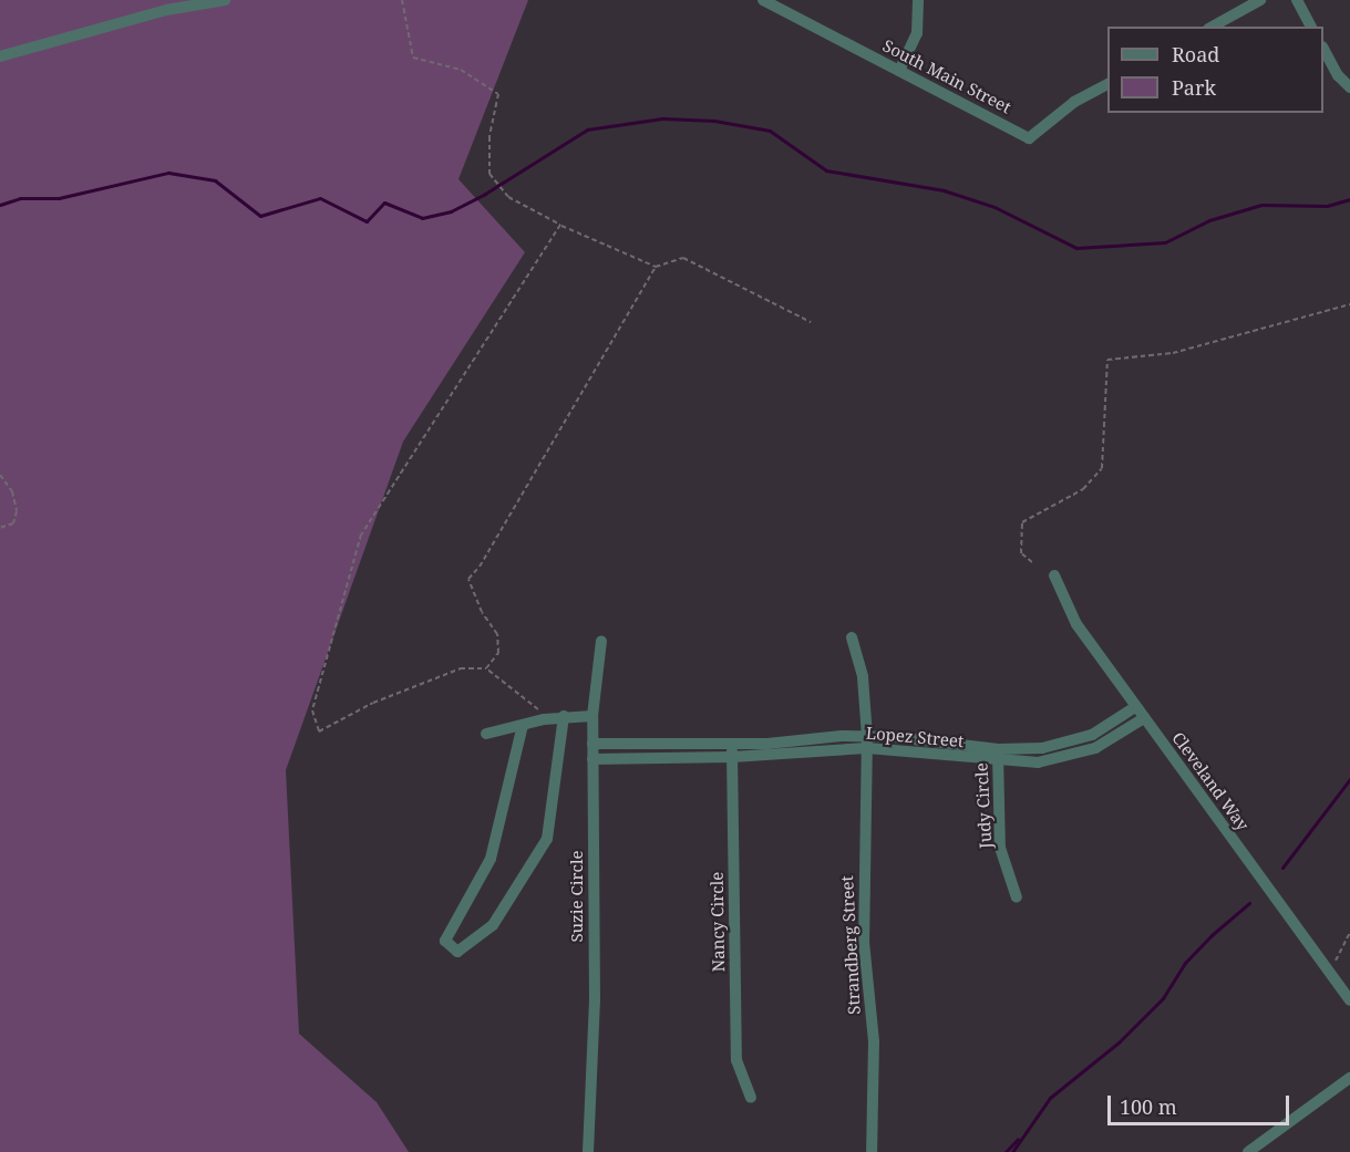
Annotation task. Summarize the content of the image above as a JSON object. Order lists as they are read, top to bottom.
{
  "streets": {
    "street": [
      "South Main Street",
      "Lopez Street",
      "Cleveland Way",
      "Judy Circle",
      "Suzie Circle",
      "Nancy Circle",
      "Strandberg Street"
    ]
  },
  "crossings": [
    ["Lopez Street", "Cleveland Way"],
    ["Lopez Street", "Judy Circle"],
    ["Lopez Street", "Suzie Circle"],
    ["Lopez Street", "Nancy Circle"],
    ["Lopez Street", "Strandberg Street"]
  ],
  "legend": ["Road", "Park"],
  "scale_bar": "100 m"
}
